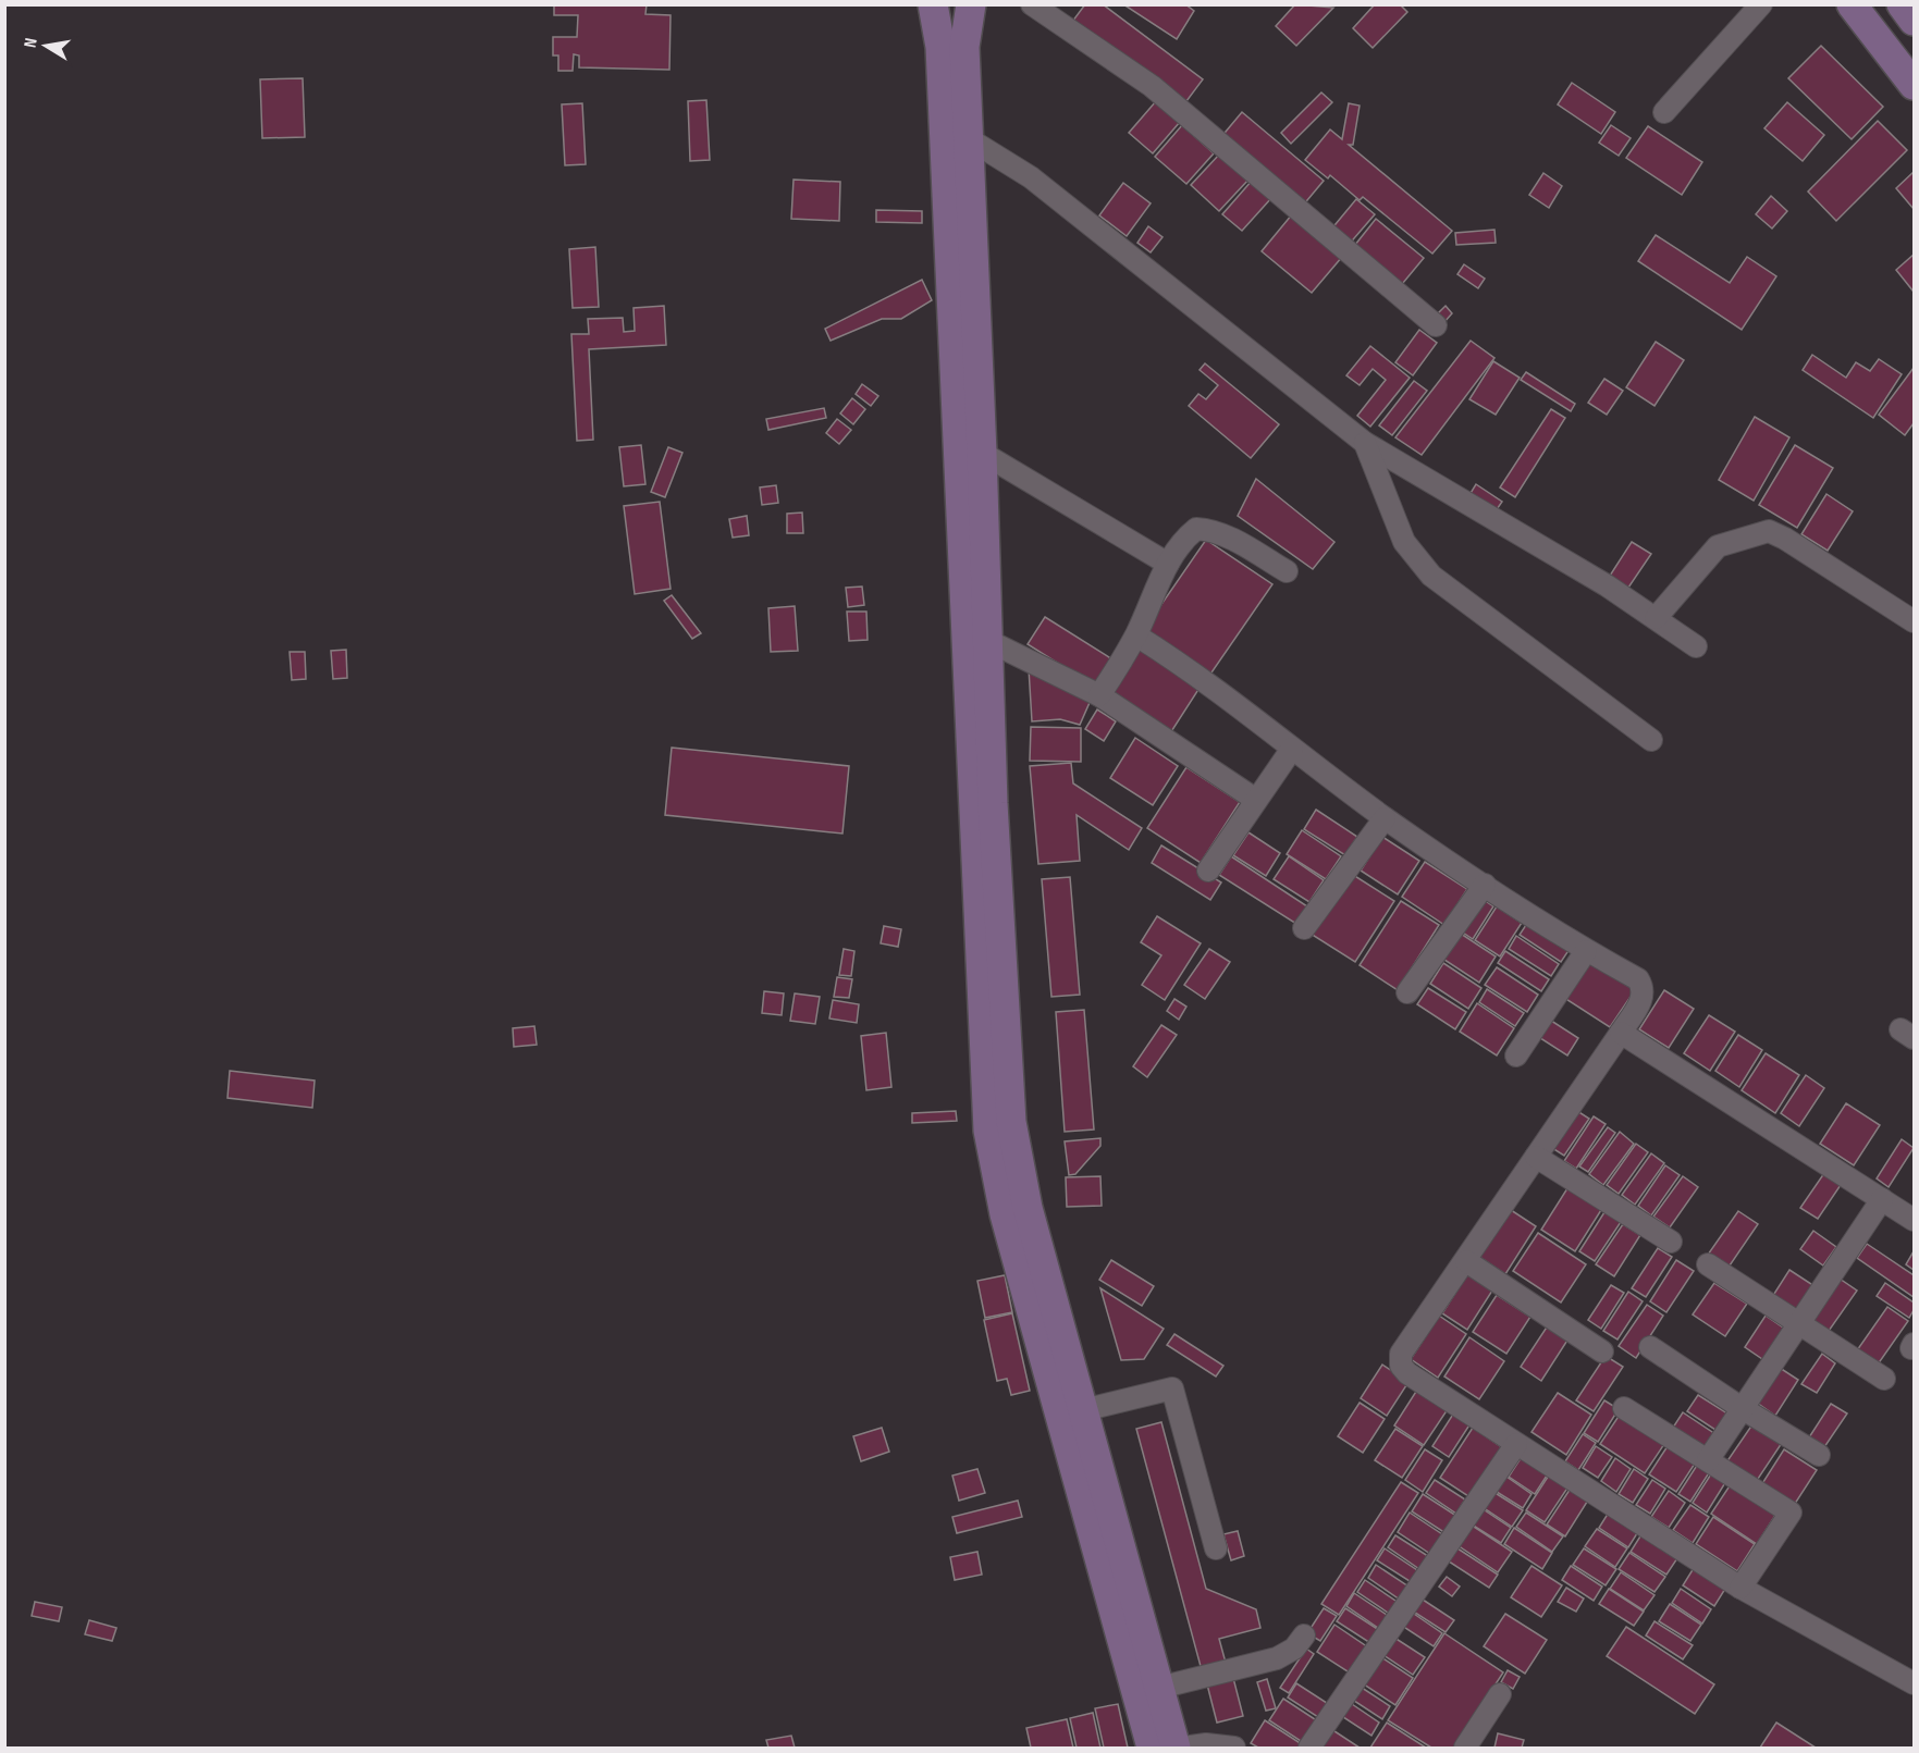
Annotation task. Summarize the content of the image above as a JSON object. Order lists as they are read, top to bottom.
{
  "north": "left"
}
